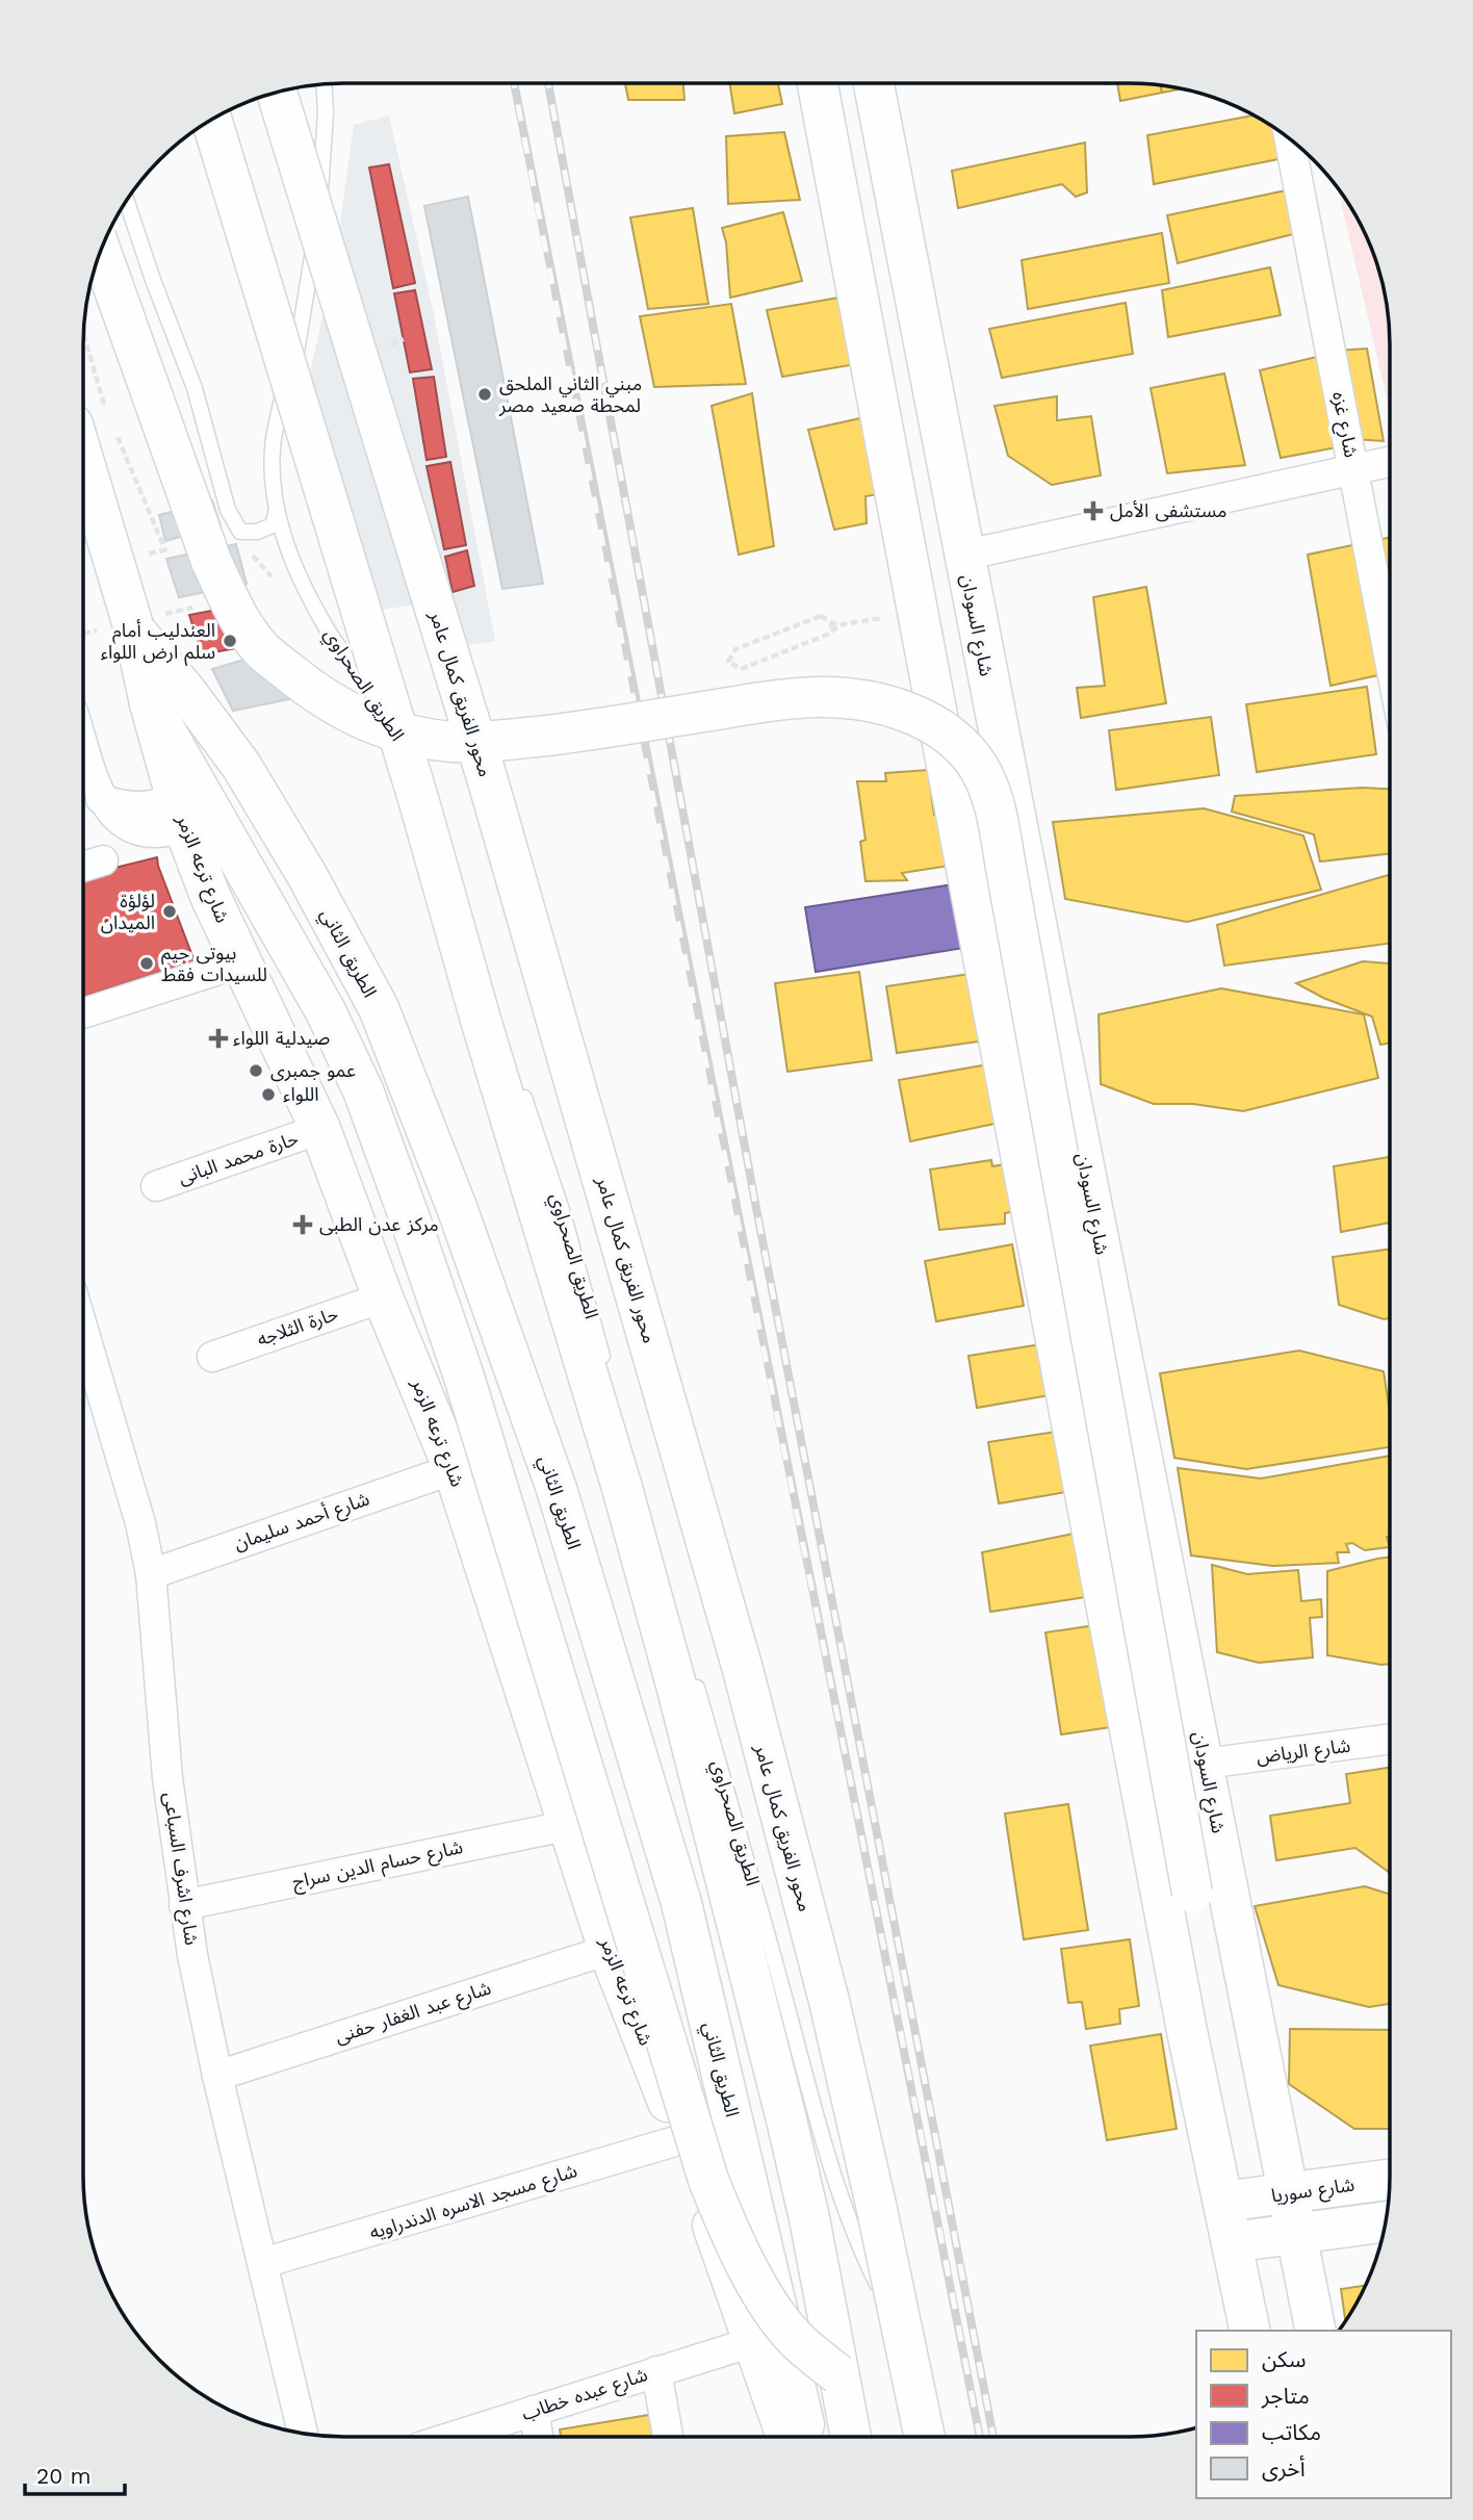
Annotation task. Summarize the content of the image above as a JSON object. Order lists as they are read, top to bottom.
{
  "streets": {
    "main road": [
      "شارع السودان",
      "محور الفريق كمال عامر",
      "شارع ترعه الزمر",
      "الطريق الثاني",
      "شارع سوريا"
    ],
    "street": [
      "شارع غزه",
      "حارة محمد البانى",
      "حارة الثلاجه",
      "شارع أحمد سليمان",
      "شارع الرياض",
      "شارع حسام الدين سراج",
      "شارع اشرف السباعى",
      "شارع عبد الغفار حفنى",
      "شارع مسجد الاسره الدندراويه",
      "شارع عبده خطاب"
    ],
    "lane": ["الطريق الصحراوي"]
  },
  "crossings": [
    ["شارع السودان", "شارع الرياض"],
    ["شارع السودان", "شارع سوريا"],
    ["شارع ترعه الزمر", "الطريق الثاني"],
    ["شارع ترعه الزمر", "حارة محمد البانى"],
    ["شارع ترعه الزمر", "حارة الثلاجه"],
    ["شارع ترعه الزمر", "شارع أحمد سليمان"],
    ["شارع ترعه الزمر", "شارع حسام الدين سراج"],
    ["شارع ترعه الزمر", "شارع عبد الغفار حفنى"],
    ["شارع ترعه الزمر", "شارع مسجد الاسره الدندراويه"],
    ["شارع ترعه الزمر", "شارع عبده خطاب"],
    ["شارع أحمد سليمان", "شارع اشرف السباعى"],
    ["شارع حسام الدين سراج", "شارع اشرف السباعى"],
    ["شارع اشرف السباعى", "شارع عبد الغفار حفنى"],
    ["شارع اشرف السباعى", "شارع مسجد الاسره الدندراويه"]
  ],
  "places": {
    "other": [
      "مبني الثاني الملحق لمحطة صعيد مصر",
      "العندليب أمام سلم ارض اللواء",
      "لؤلؤة الميدان",
      "بيوتى جيم للسيدات فقط",
      "عمو جمبرى",
      "اللواء"
    ],
    "health": ["مستشفى الأمل", "صيدلية اللواء", "مركز عدن الطبى"]
  },
  "legend": [
    "سكن",
    "متاجر",
    "مكاتب",
    "أخرى"
  ],
  "scale_bar": "20 m"
}
